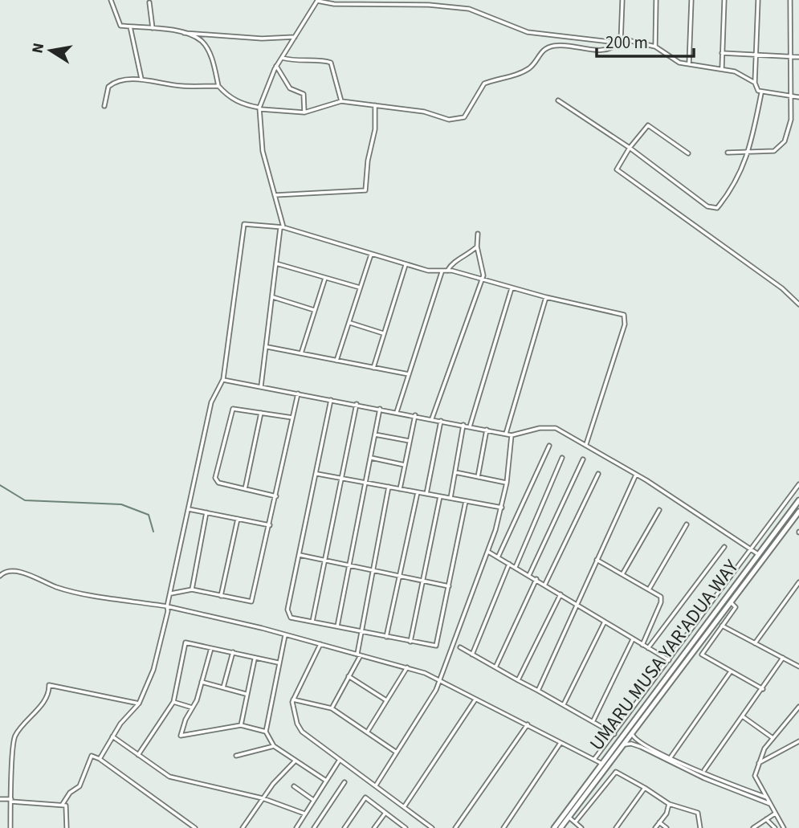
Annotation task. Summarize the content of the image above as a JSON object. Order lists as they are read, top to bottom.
{
  "streets": {
    "main road": ["UMARU MUSA YAR'ADUA WAY"]
  },
  "scale_bar": "200 m",
  "north": "left"
}
